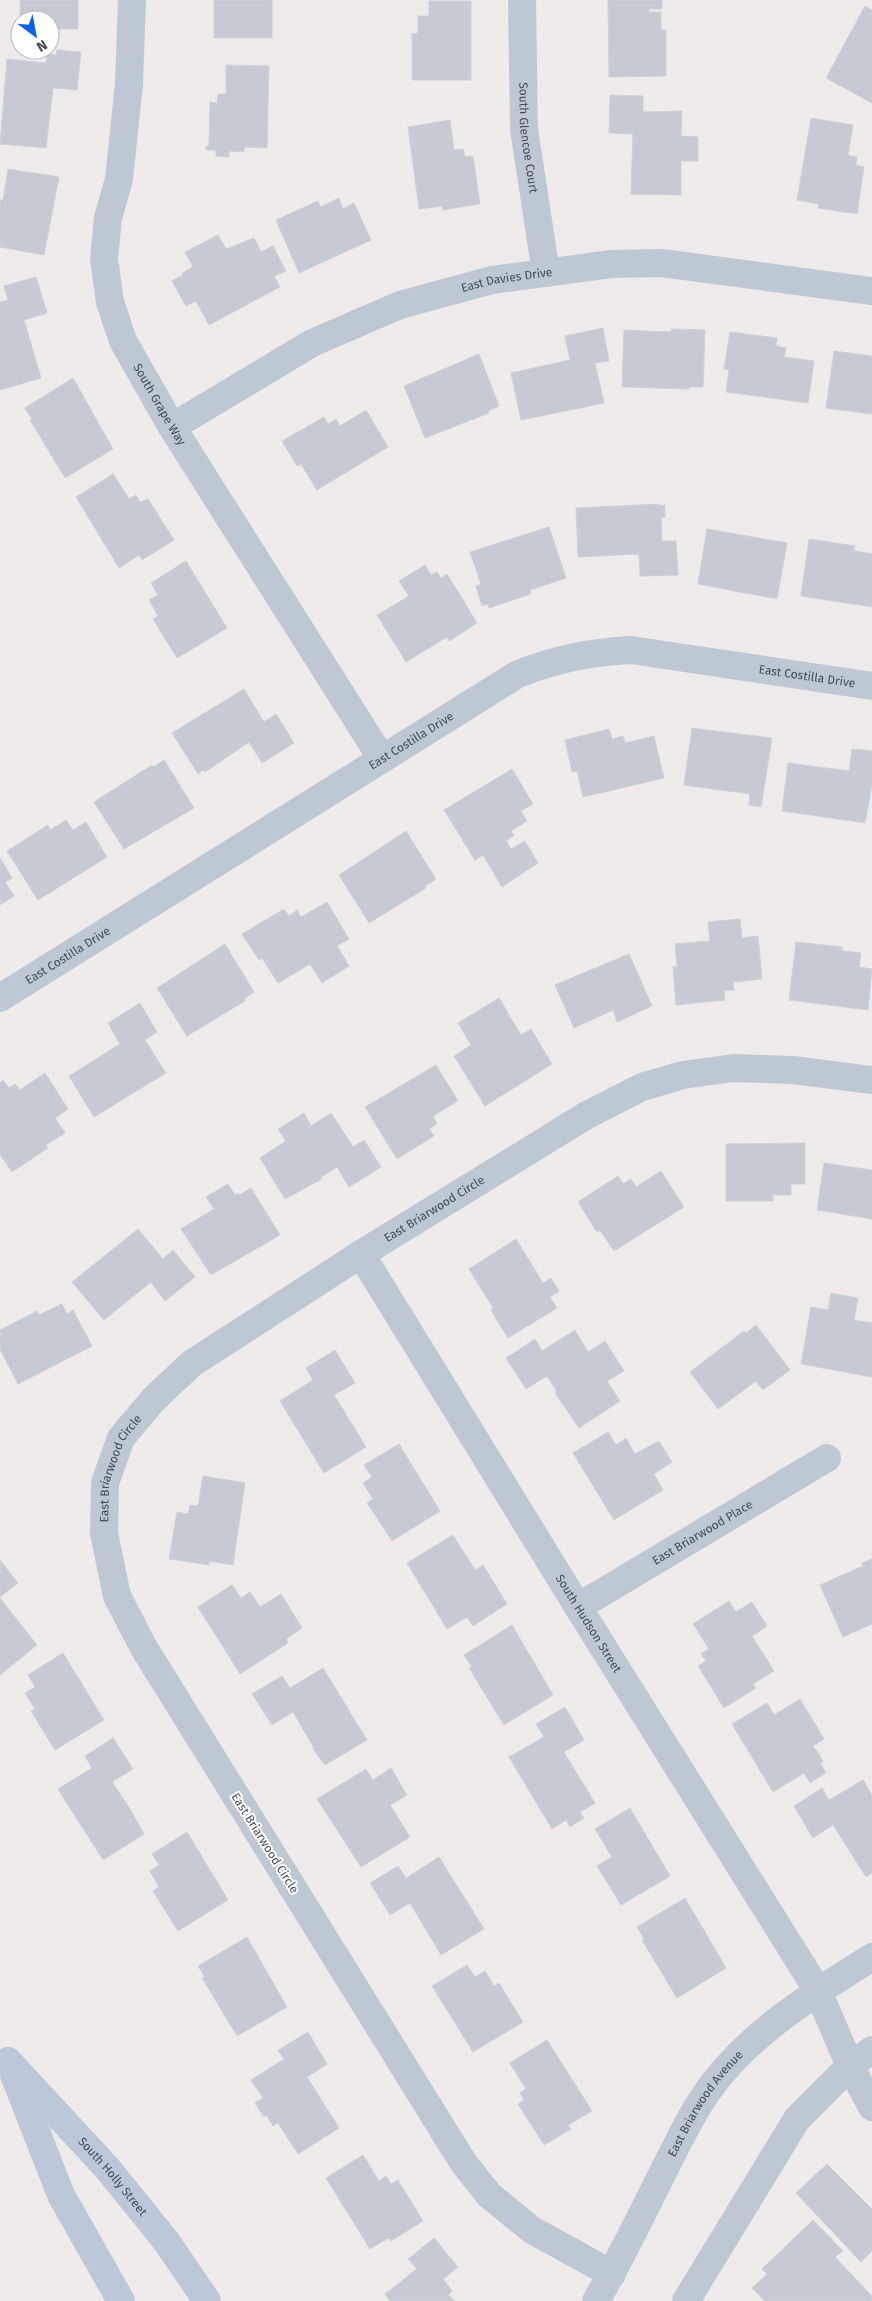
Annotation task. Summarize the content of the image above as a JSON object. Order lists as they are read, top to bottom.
{
  "streets": {
    "main road": ["South Holly Street"],
    "street": [
      "South Glencoe Court",
      "East Davies Drive",
      "South Grape Way",
      "East Costilla Drive",
      "East Briarwood Circle",
      "East Briarwood Place",
      "South Hudson Street",
      "East Briarwood Avenue"
    ]
  },
  "crossings": [
    ["South Glencoe Court", "East Davies Drive"],
    ["East Davies Drive", "South Grape Way"],
    ["South Grape Way", "East Costilla Drive"],
    ["East Briarwood Circle", "South Hudson Street"],
    ["East Briarwood Circle", "East Briarwood Avenue"],
    ["East Briarwood Place", "South Hudson Street"],
    ["South Hudson Street", "East Briarwood Avenue"]
  ],
  "north": "bottom right"
}
